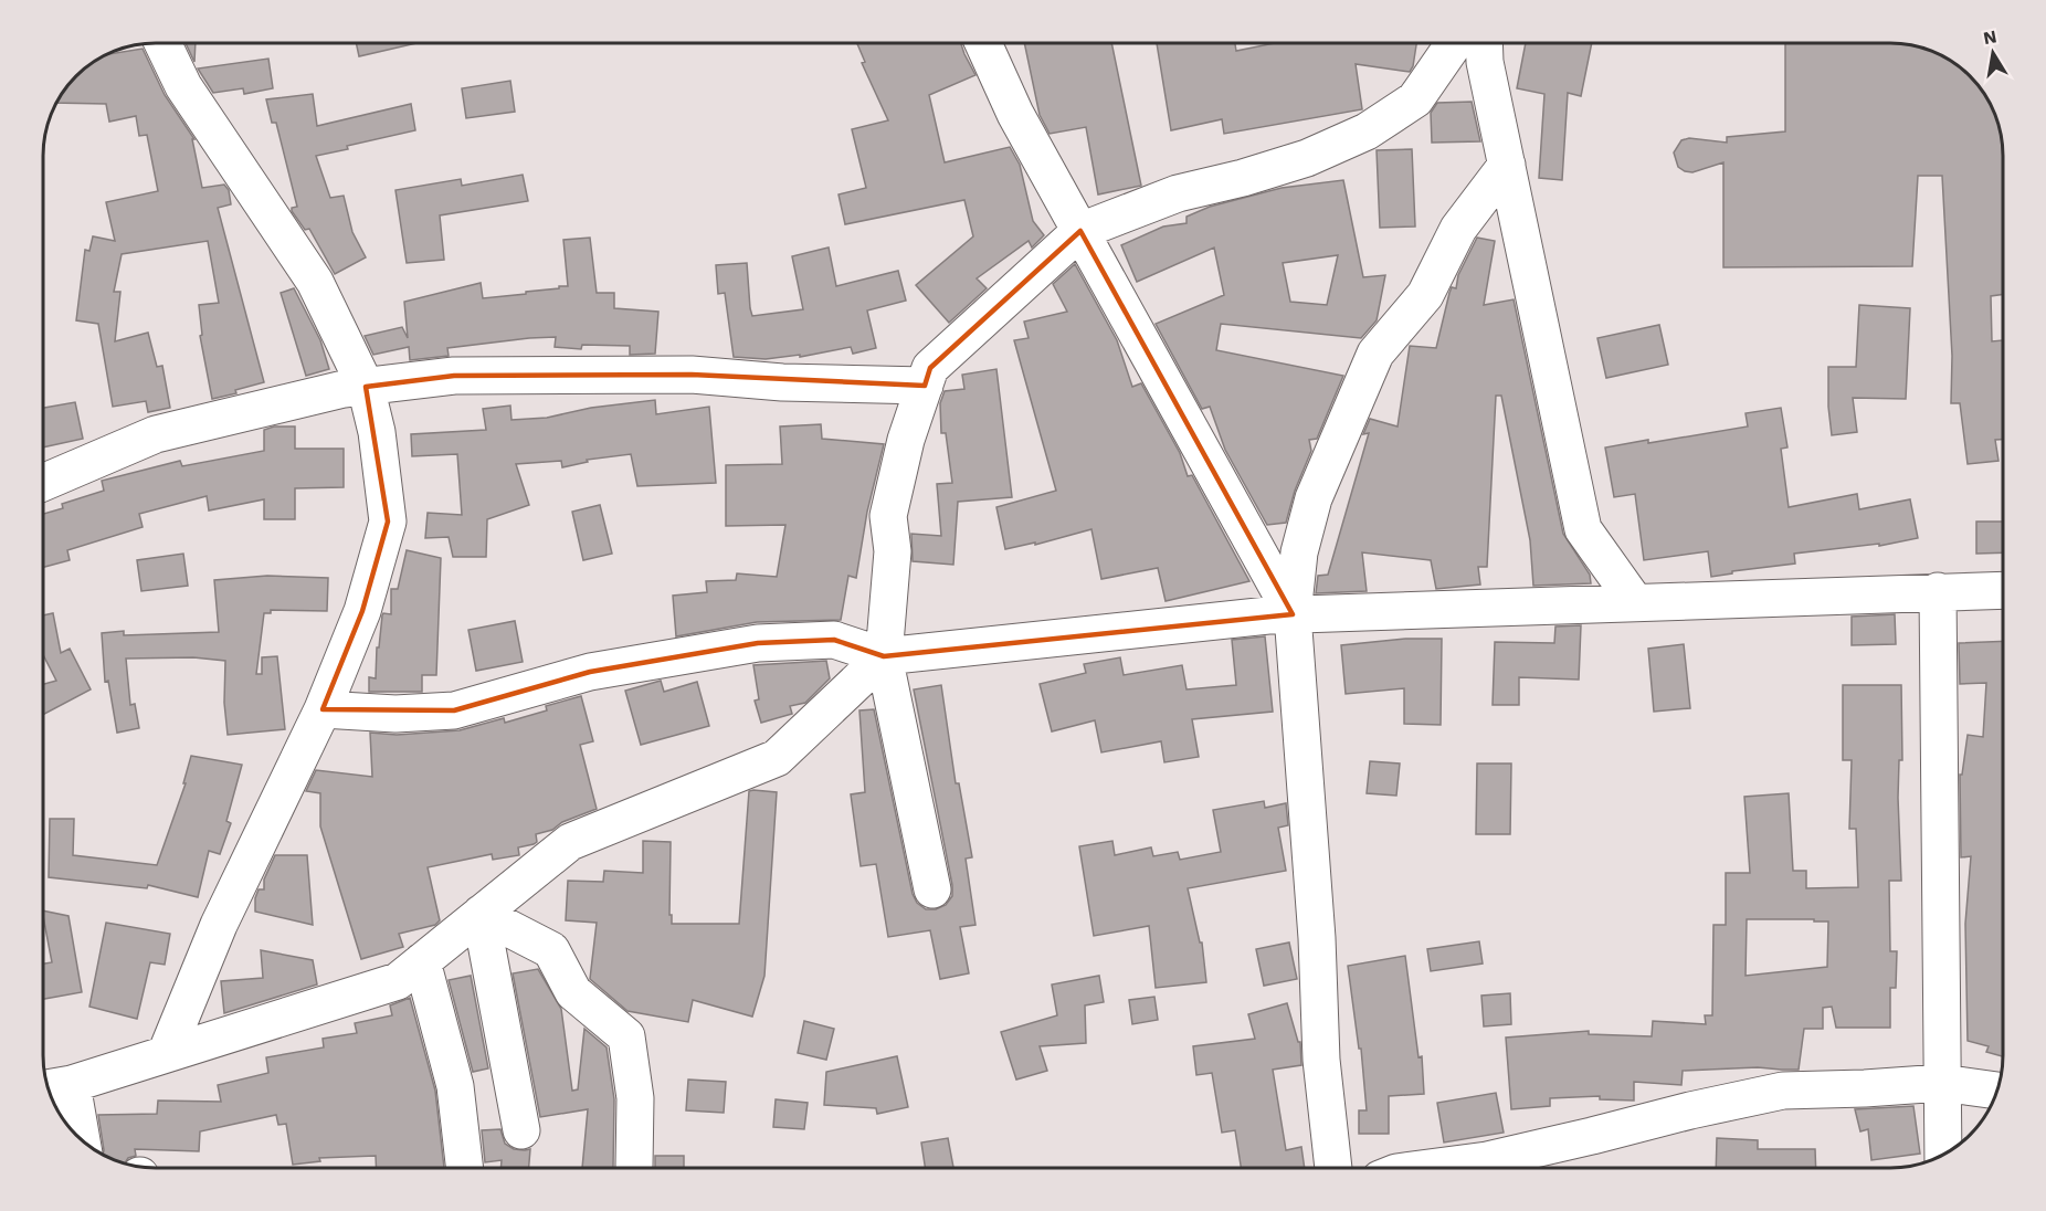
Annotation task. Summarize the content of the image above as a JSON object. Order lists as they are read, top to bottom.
{
  "north": "top"
}
